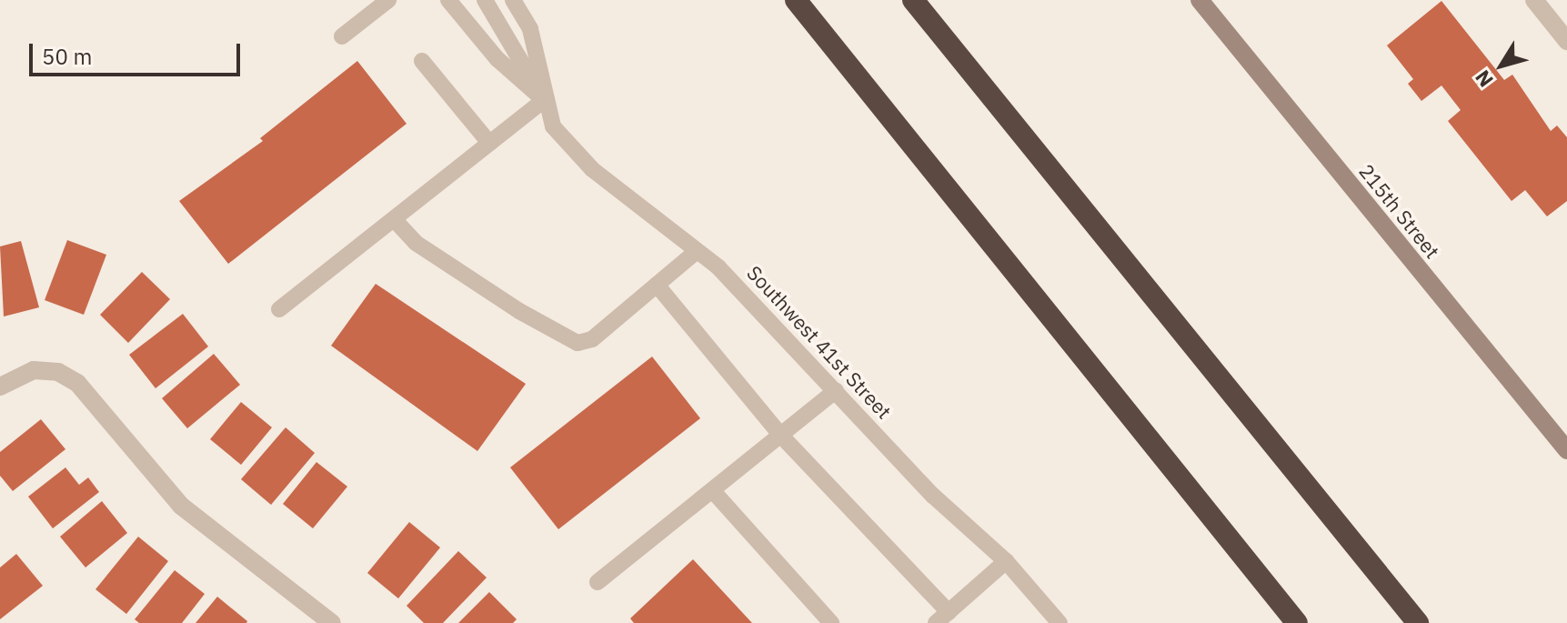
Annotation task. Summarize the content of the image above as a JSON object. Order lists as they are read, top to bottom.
{
  "streets": {
    "street": ["215th Street"],
    "lane": ["Southwest 41st Street"]
  },
  "scale_bar": "50 m",
  "north": "bottom left"
}
